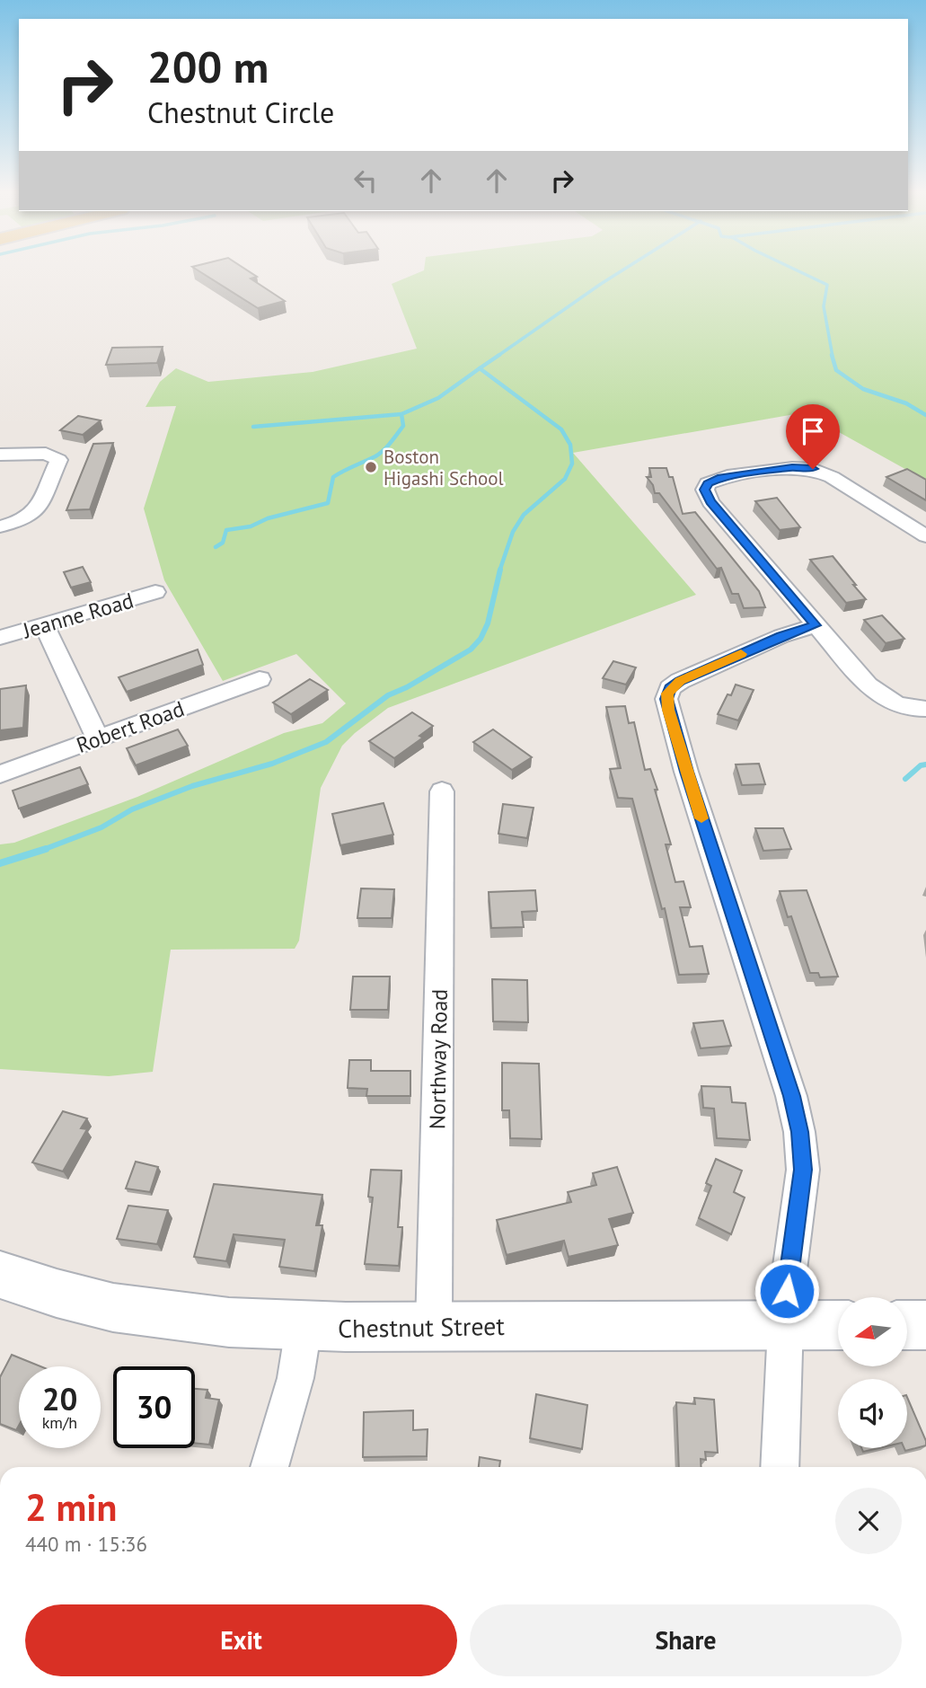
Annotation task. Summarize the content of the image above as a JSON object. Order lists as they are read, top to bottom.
{
  "streets": {
    "main road": ["Chestnut Street"],
    "street": ["Jeanne Road", "Robert Road", "Northway Road"]
  },
  "crossings": [
    ["Northway Road", "Chestnut Street"]
  ],
  "places": ["Boston Higashi School"],
  "north": "left",
  "page": {
    "turn": ["200 m", "Chestnut Circle"],
    "speed": "20 km/h",
    "limit": "30",
    "heading": ["2 min", "440 m · 15:36"],
    "buttons": ["Exit", "Share"]
  }
}
